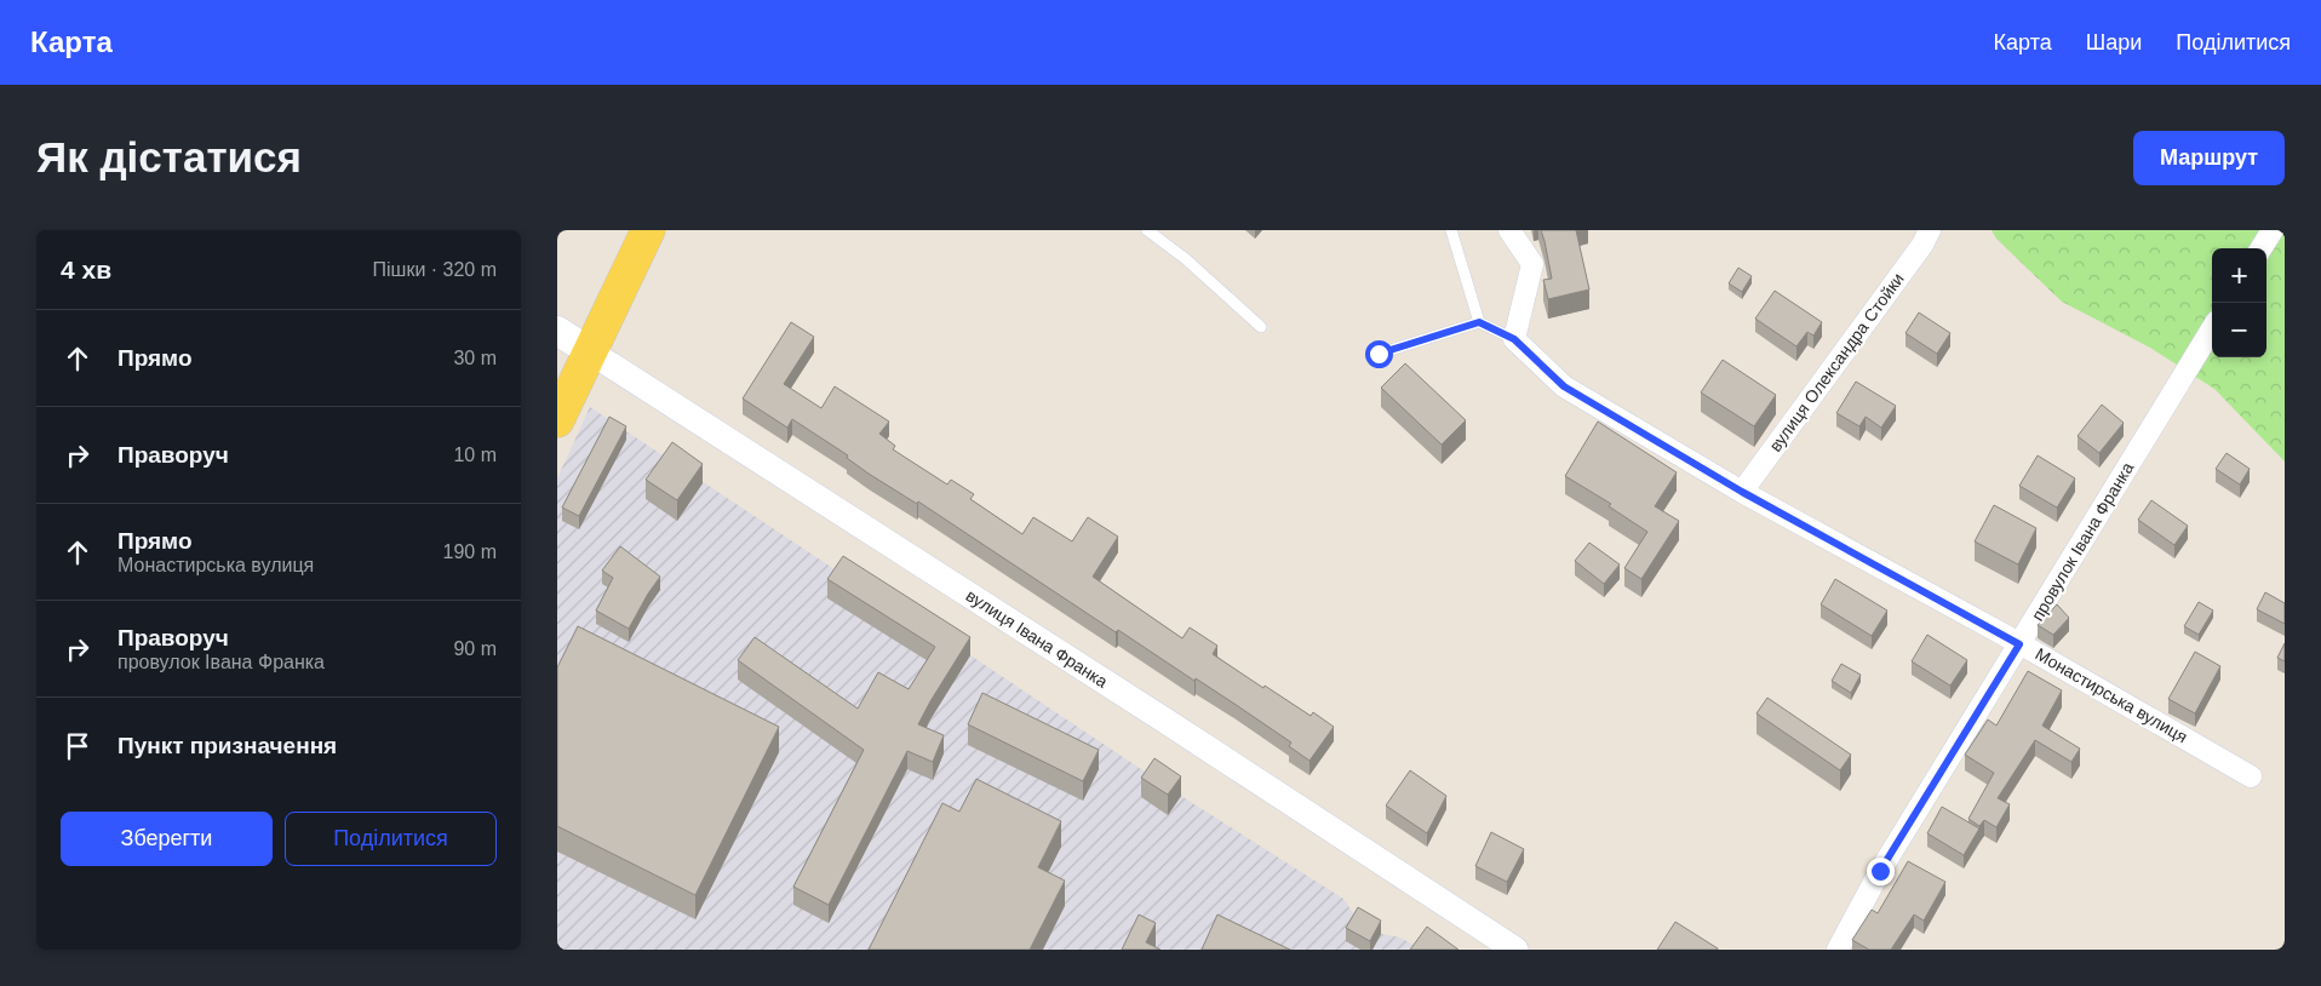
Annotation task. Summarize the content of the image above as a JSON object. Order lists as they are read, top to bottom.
{
  "streets": {
    "main road": ["вулиця Івана Франка"],
    "street": ["вулиця Олександра Стойки", "провулок Івана Франка", "Монастирська вулиця"]
  },
  "crossings": [
    ["вулиця Олександра Стойки", "Монастирська вулиця"],
    ["провулок Івана Франка", "Монастирська вулиця"]
  ],
  "page": {
    "header": "Карта",
    "nav": ["Карта", "Шари", "Поділитися"],
    "buttons": [
      "Маршрут",
      ["Зберегти", "Поділитися"]
    ],
    "title": "Як дістатися",
    "heading": ["4 хв", "Пішки · 320 m"],
    "map_buttons": ["+", "−"],
    "list": [
      ["Прямо", "30 m"],
      ["Праворуч", "10 m"],
      ["Прямо", "Монастирська вулиця", "190 m"],
      ["Праворуч", "провулок Івана Франка", "90 m"],
      "Пункт призначення"
    ]
  }
}
